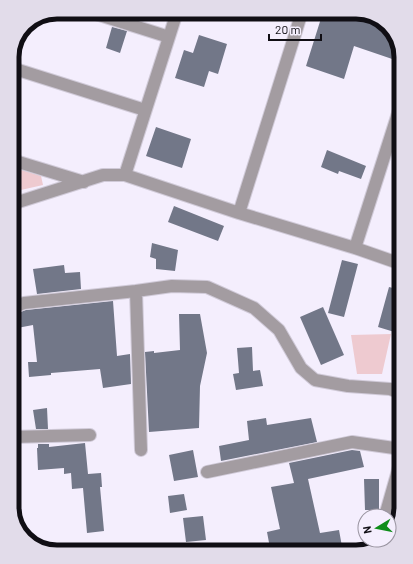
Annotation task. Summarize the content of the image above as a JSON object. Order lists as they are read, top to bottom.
{
  "scale_bar": "20 m",
  "north": "left"
}
